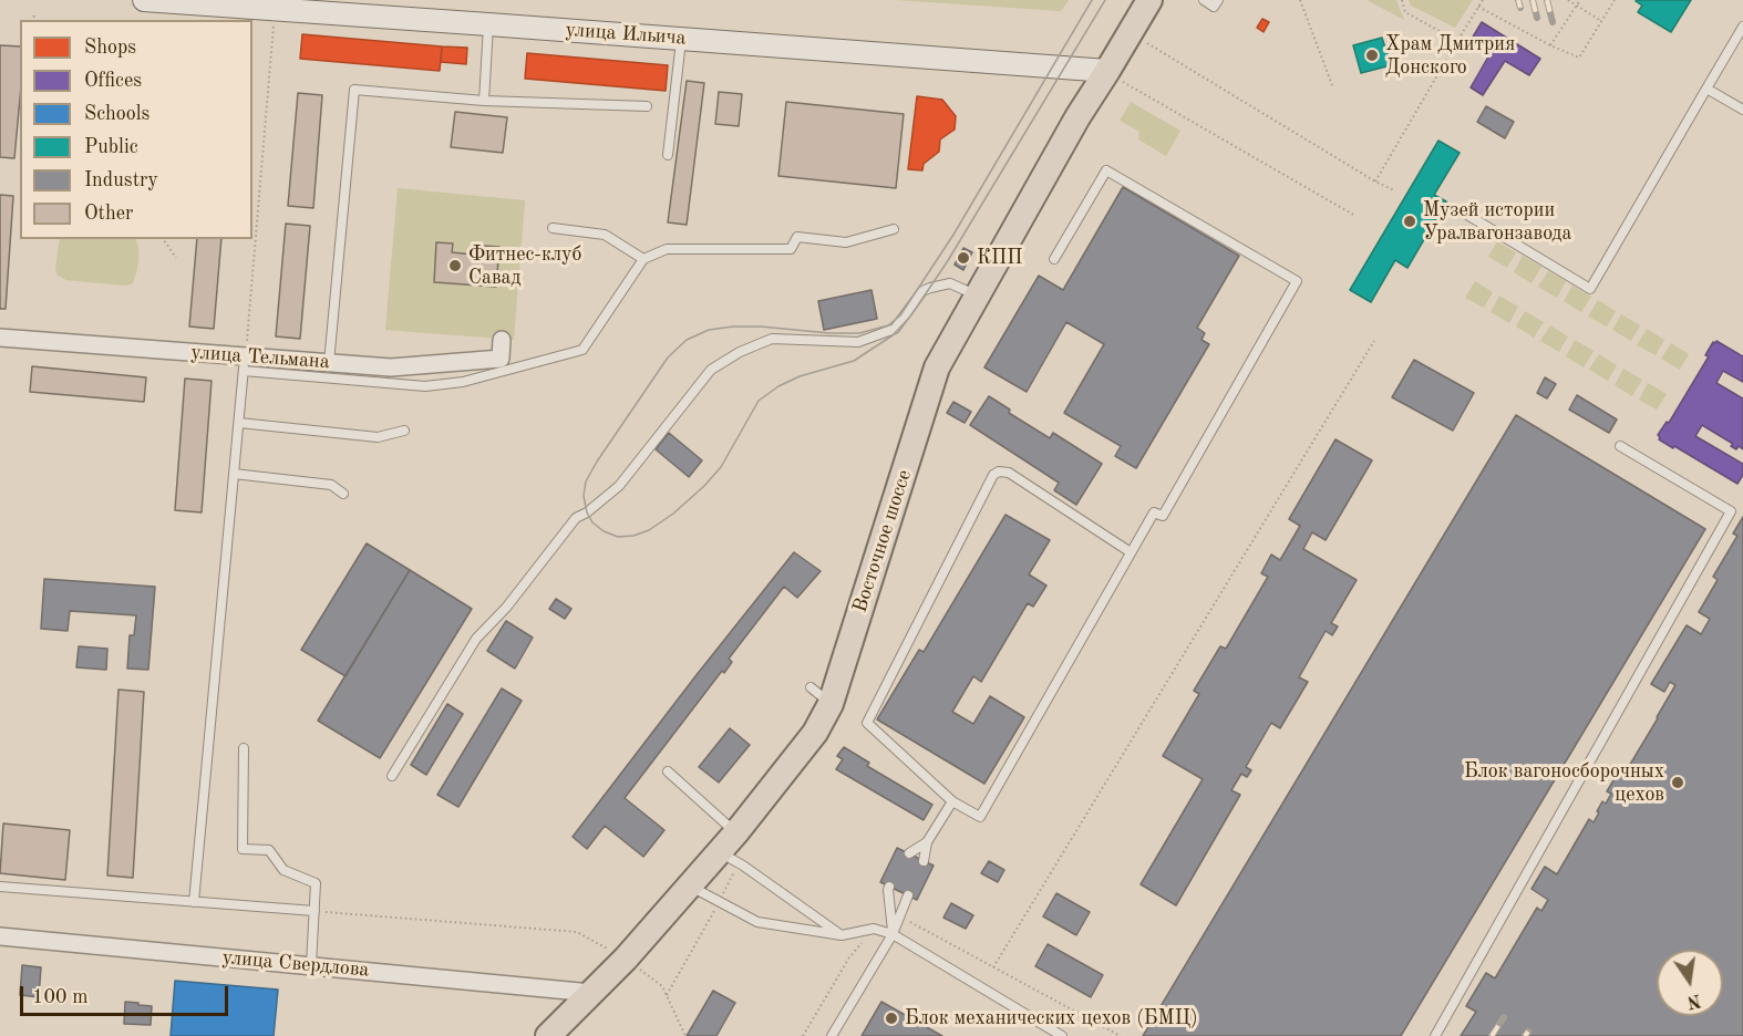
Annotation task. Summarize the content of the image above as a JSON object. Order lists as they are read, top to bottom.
{
  "streets": {
    "main road": ["Восточное шоссе"],
    "street": ["улица Ильича", "улица Тельмана", "улица Свердлова"]
  },
  "crossings": [
    ["улица Ильича", "Восточное шоссе"],
    ["Восточное шоссе", "улица Свердлова"]
  ],
  "places": [
    "Храм Дмитрия Донского",
    "Музей истории Уралвагонзавода",
    "КПП",
    "Фитнес-клуб Савад",
    "Блок вагоносборочных цехов",
    "Блок механических цехов (БМЦ)"
  ],
  "legend": [
    "Shops",
    "Offices",
    "Schools",
    "Public",
    "Industry",
    "Other"
  ],
  "scale_bar": "100 m",
  "north": "bottom"
}
